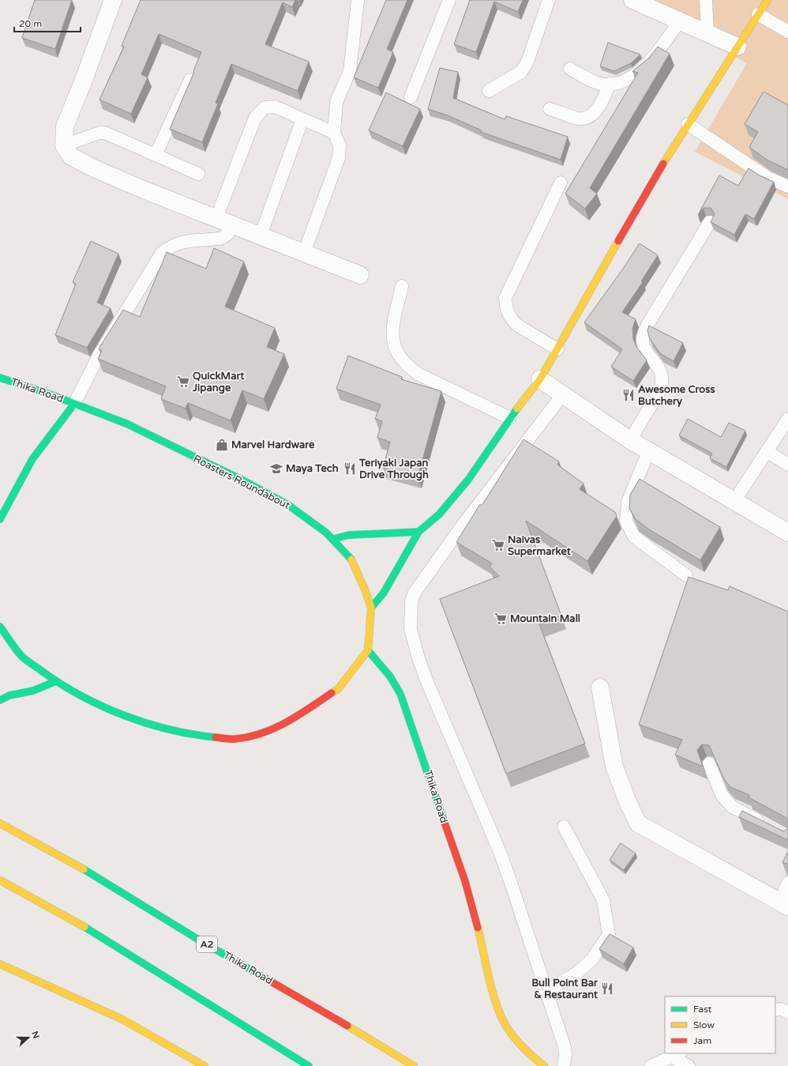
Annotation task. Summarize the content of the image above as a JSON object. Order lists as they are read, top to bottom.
{
  "streets": {
    "main road": ["Thika Road", "Roasters Roundabout", "A2"]
  },
  "crossings": [
    ["Thika Road", "Roasters Roundabout"]
  ],
  "places": {
    "supermarket": ["QuickMart Jipange", "Naivas Supermarket", "Mountain Mall"],
    "restaurant": ["Awesome Cross Butchery", "Teriyaki Japan Drive Through", "Bull Point Bar & Restaurant"],
    "shop": ["Marvel Hardware"],
    "school or university": ["Maya Tech"]
  },
  "legend": ["Fast", "Slow", "Jam"],
  "scale_bar": "20 m",
  "north": "right"
}
